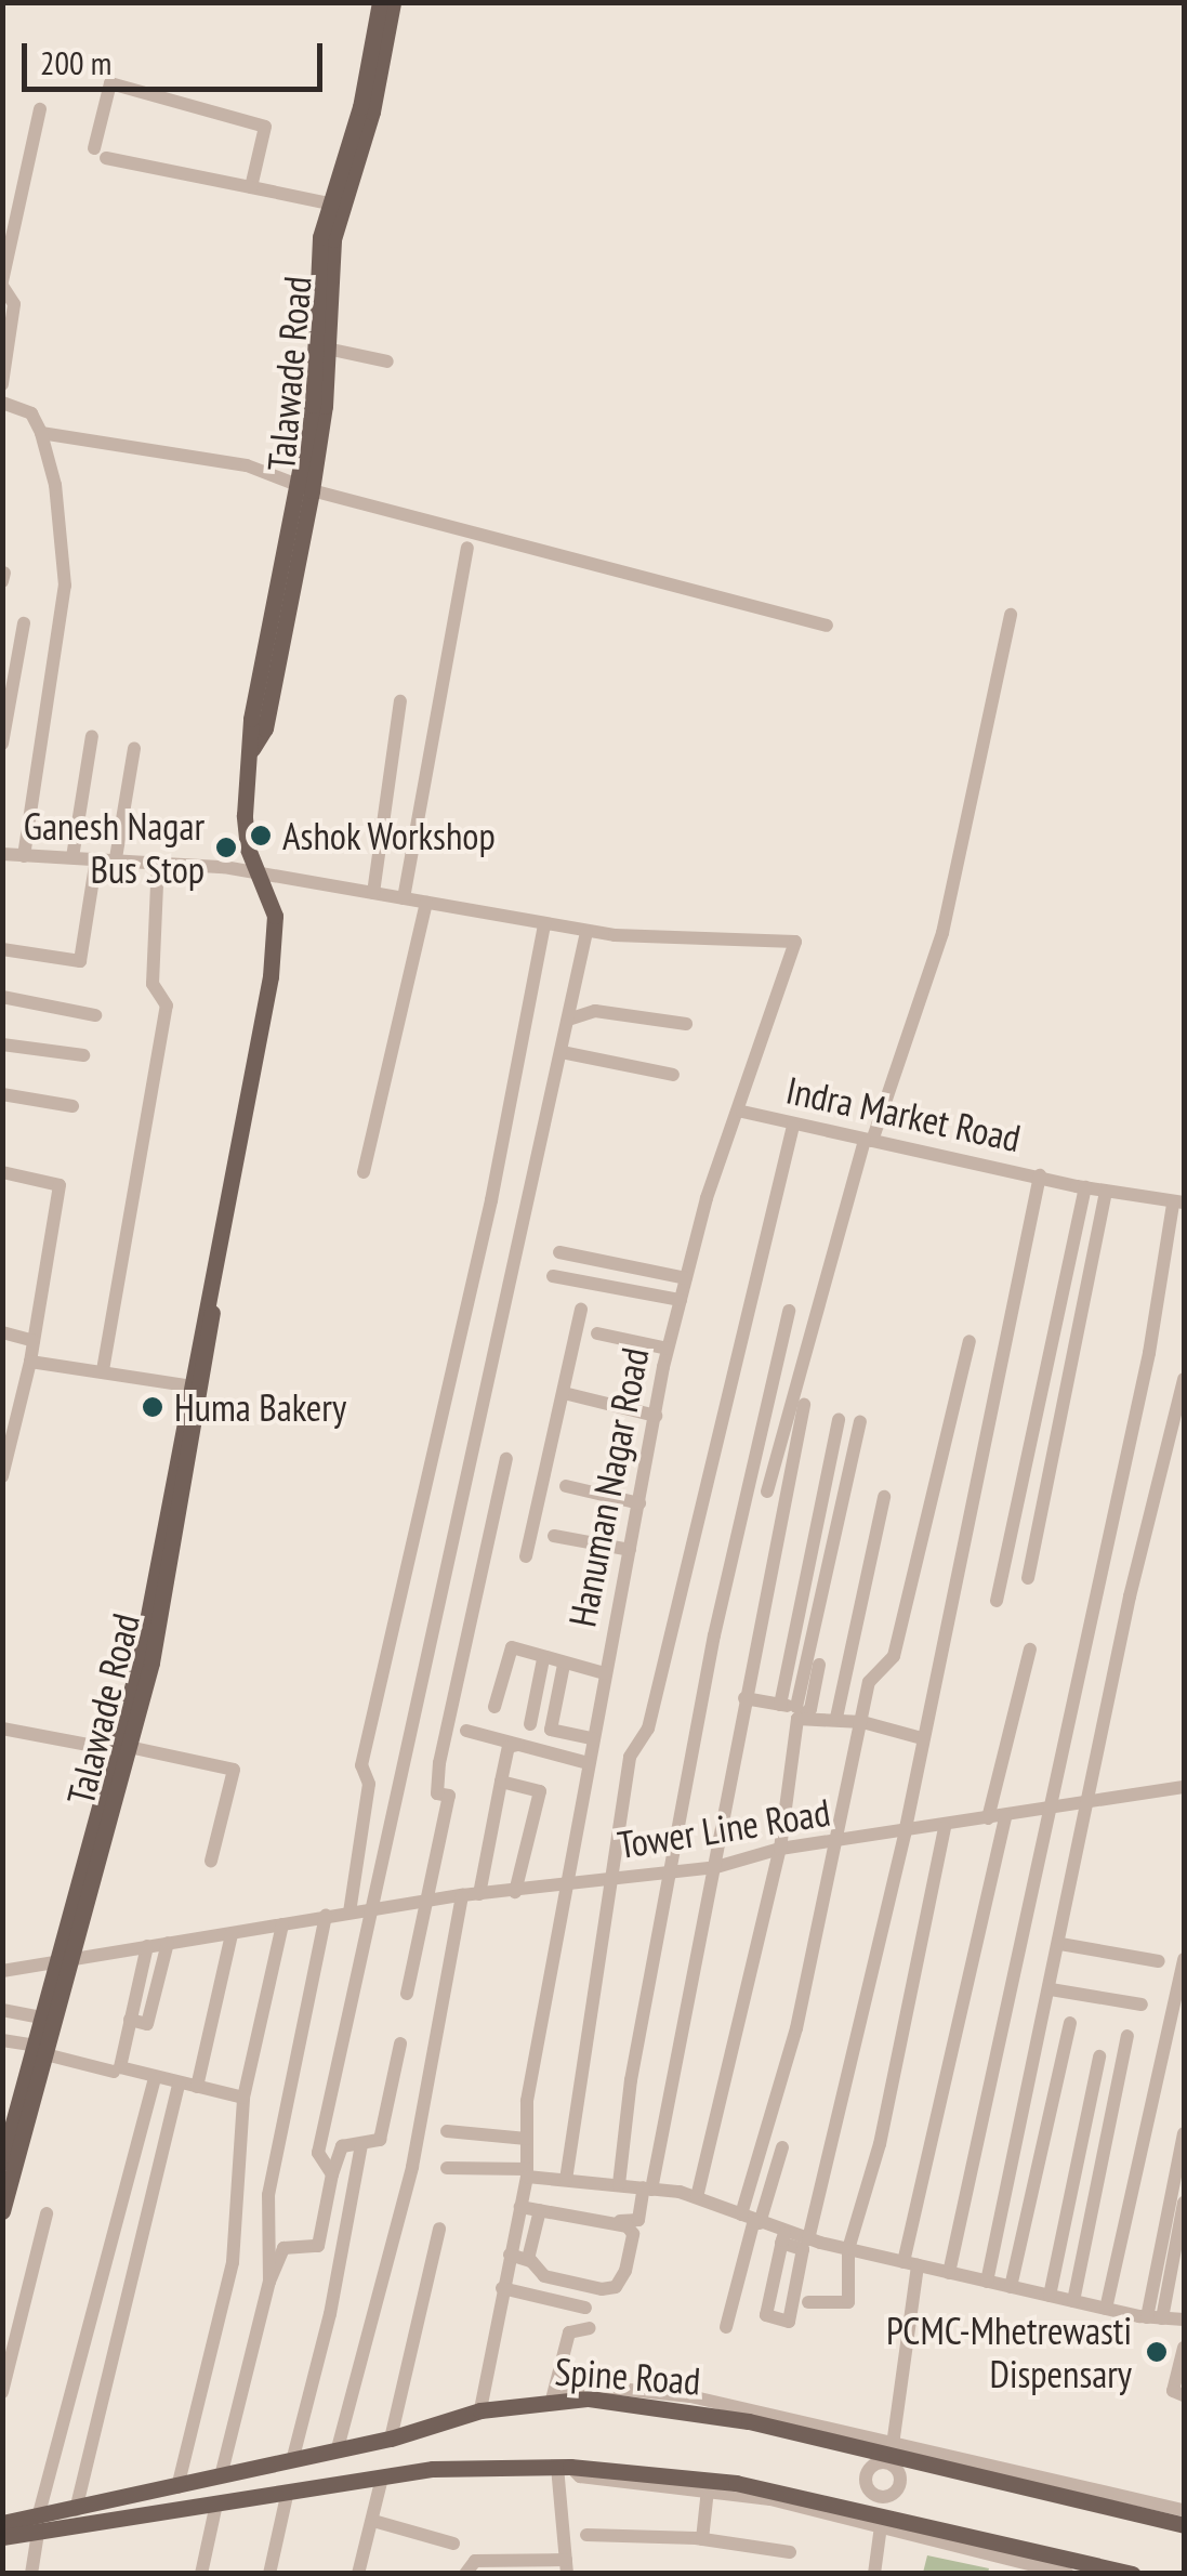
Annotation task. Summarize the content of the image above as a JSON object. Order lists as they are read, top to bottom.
{
  "streets": {
    "main road": ["Talawade Road", "Spine Road"],
    "street": ["Indra Market Road", "Hanuman Nagar Road", "Tower Line Road"]
  },
  "crossings": [
    ["Talawade Road", "Indra Market Road"],
    ["Talawade Road", "Tower Line Road"],
    ["Indra Market Road", "Hanuman Nagar Road"],
    ["Hanuman Nagar Road", "Tower Line Road"],
    ["Hanuman Nagar Road", "Spine Road"]
  ],
  "places": [
    "Ashok Workshop",
    "Ganesh Nagar Bus Stop",
    "Huma Bakery",
    "PCMC-Mhetrewasti Dispensary"
  ],
  "scale_bar": "200 m"
}
